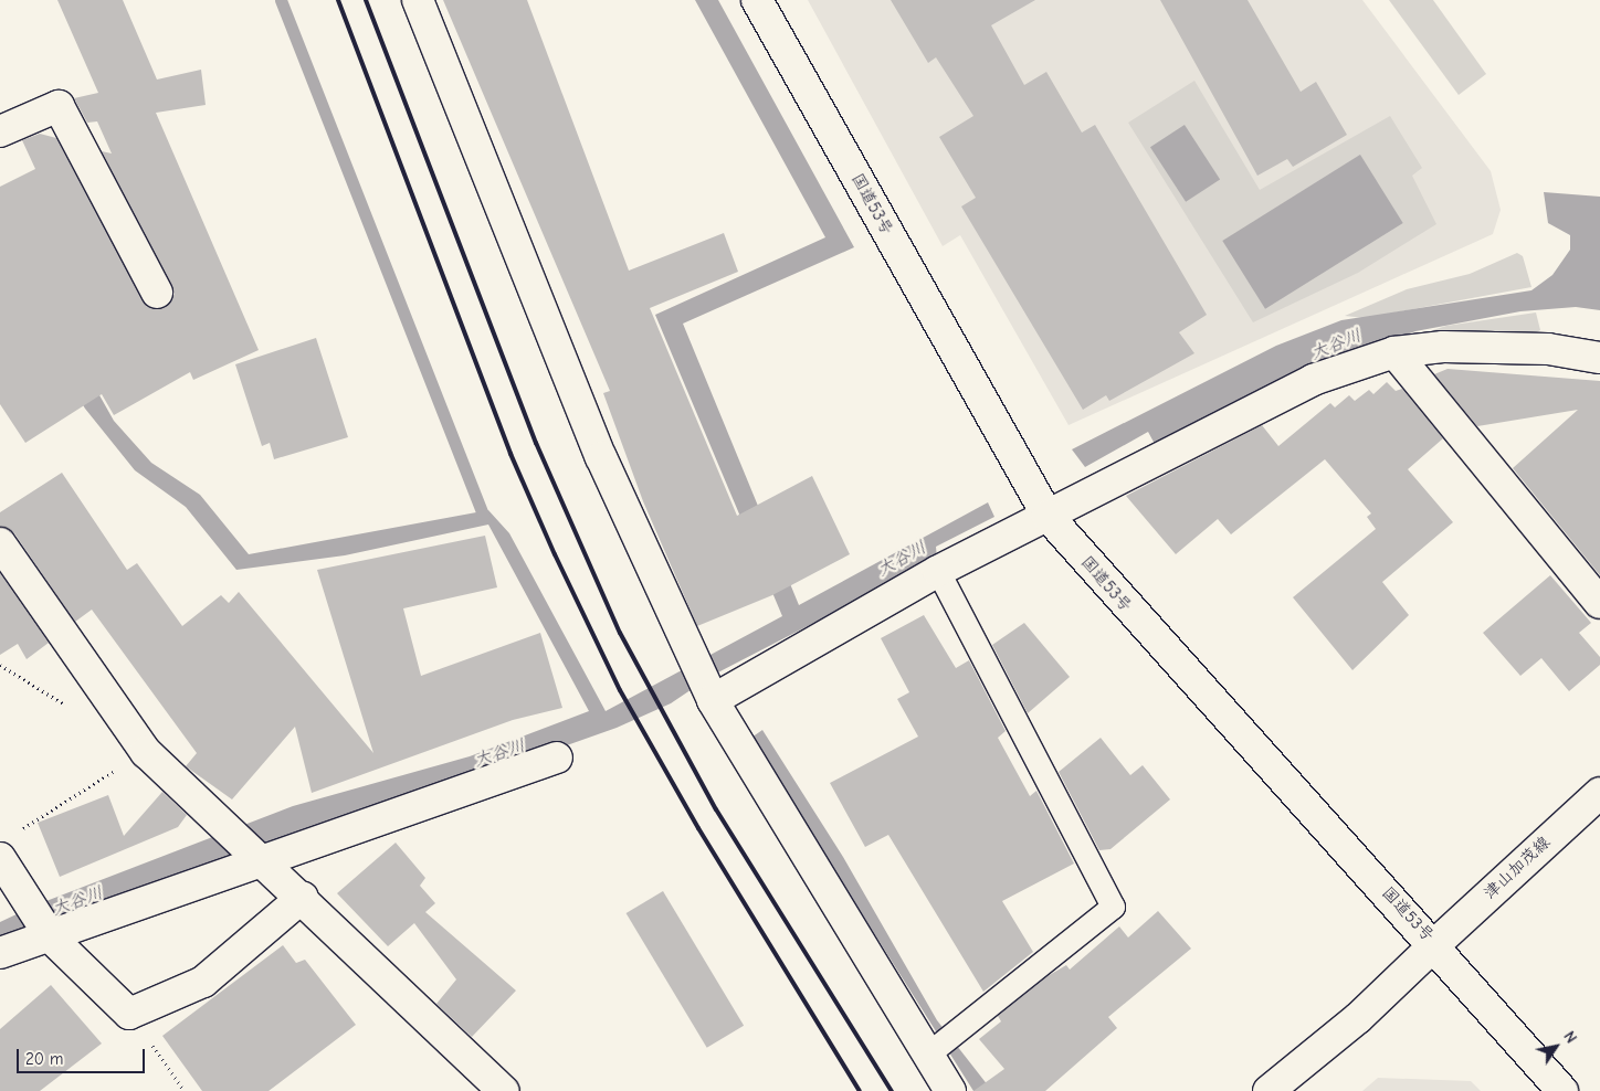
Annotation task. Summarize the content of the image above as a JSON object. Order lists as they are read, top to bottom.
{
  "streets": {
    "main road": ["国道53号", "津山加茂線"]
  },
  "crossings": [
    ["国道53号", "津山加茂線"]
  ],
  "water": ["大谷川"],
  "scale_bar": "20 m",
  "north": "top right"
}
